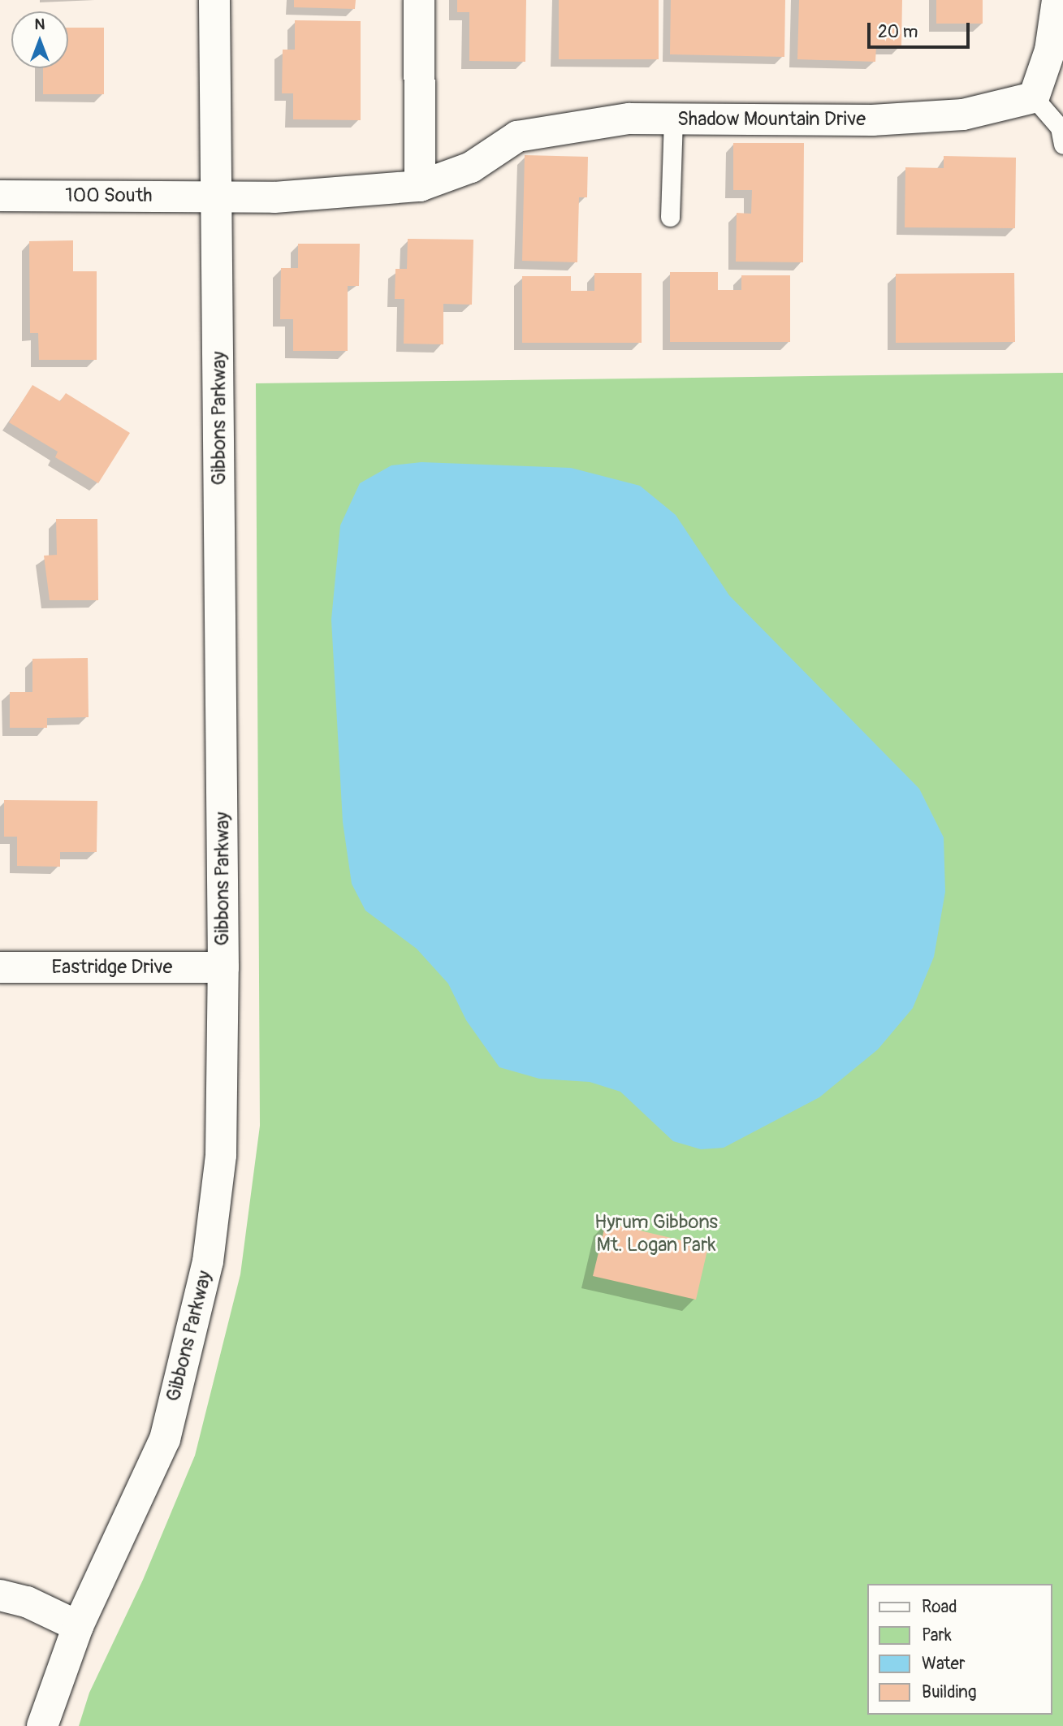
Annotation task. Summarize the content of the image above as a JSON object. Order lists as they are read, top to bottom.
{
  "streets": {
    "street": [
      "Shadow Mountain Drive",
      "100 South",
      "Gibbons Parkway",
      "Eastridge Drive"
    ]
  },
  "crossings": [
    ["Shadow Mountain Drive", "100 South"],
    ["Shadow Mountain Drive", "Gibbons Parkway"],
    ["100 South", "Gibbons Parkway"],
    ["Gibbons Parkway", "Eastridge Drive"]
  ],
  "parks": ["Hyrum Gibbons Mt. Logan Park"],
  "legend": [
    "Road",
    "Park",
    "Water",
    "Building"
  ],
  "scale_bar": "20 m",
  "north": "top"
}
